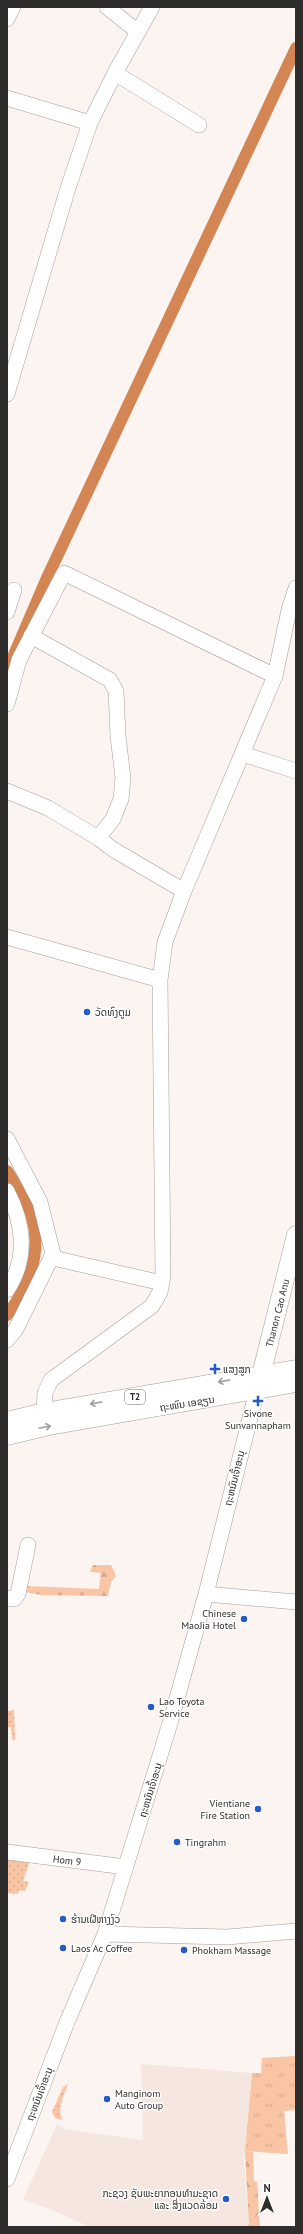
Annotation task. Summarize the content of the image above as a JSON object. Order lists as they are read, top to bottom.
{
  "streets": {
    "main road": ["Thanon Cao Anu", "T2", "ຖະໜົນ ເອຊຽນ"],
    "street": ["ຖະຫນົນເຈົ້າອະນຸ", "Hom 9"]
  },
  "crossings": [
    ["Thanon Cao Anu", "ຖະໜົນ ເອຊຽນ"],
    ["Thanon Cao Anu", "ຖະຫນົນເຈົ້າອະນຸ"],
    ["ຖະໜົນ ເອຊຽນ", "ຖະຫນົນເຈົ້າອະນຸ"],
    ["ຖະຫນົນເຈົ້າອະນຸ", "Hom 9"]
  ],
  "places": {
    "other": [
      "ວັດທົ່ງຕູມ",
      "Chinese MaoJia Hotel",
      "Lao Toyota Service",
      "Vientiane Fire Station",
      "Tingrahm",
      "ຮ້ານເຝີຫາງງົວ",
      "Laos Ac Coffee",
      "Phokham Massage",
      "Manginom Auto Group",
      "ກະຊວງ ຊັບພະຍາກອນທຳມະຊາດ ແລະ ສິ່ງແວດລ້ອມ"
    ],
    "health": ["ແສງສູກ", "Sivone Sunvannapham"]
  },
  "north": "top"
}
